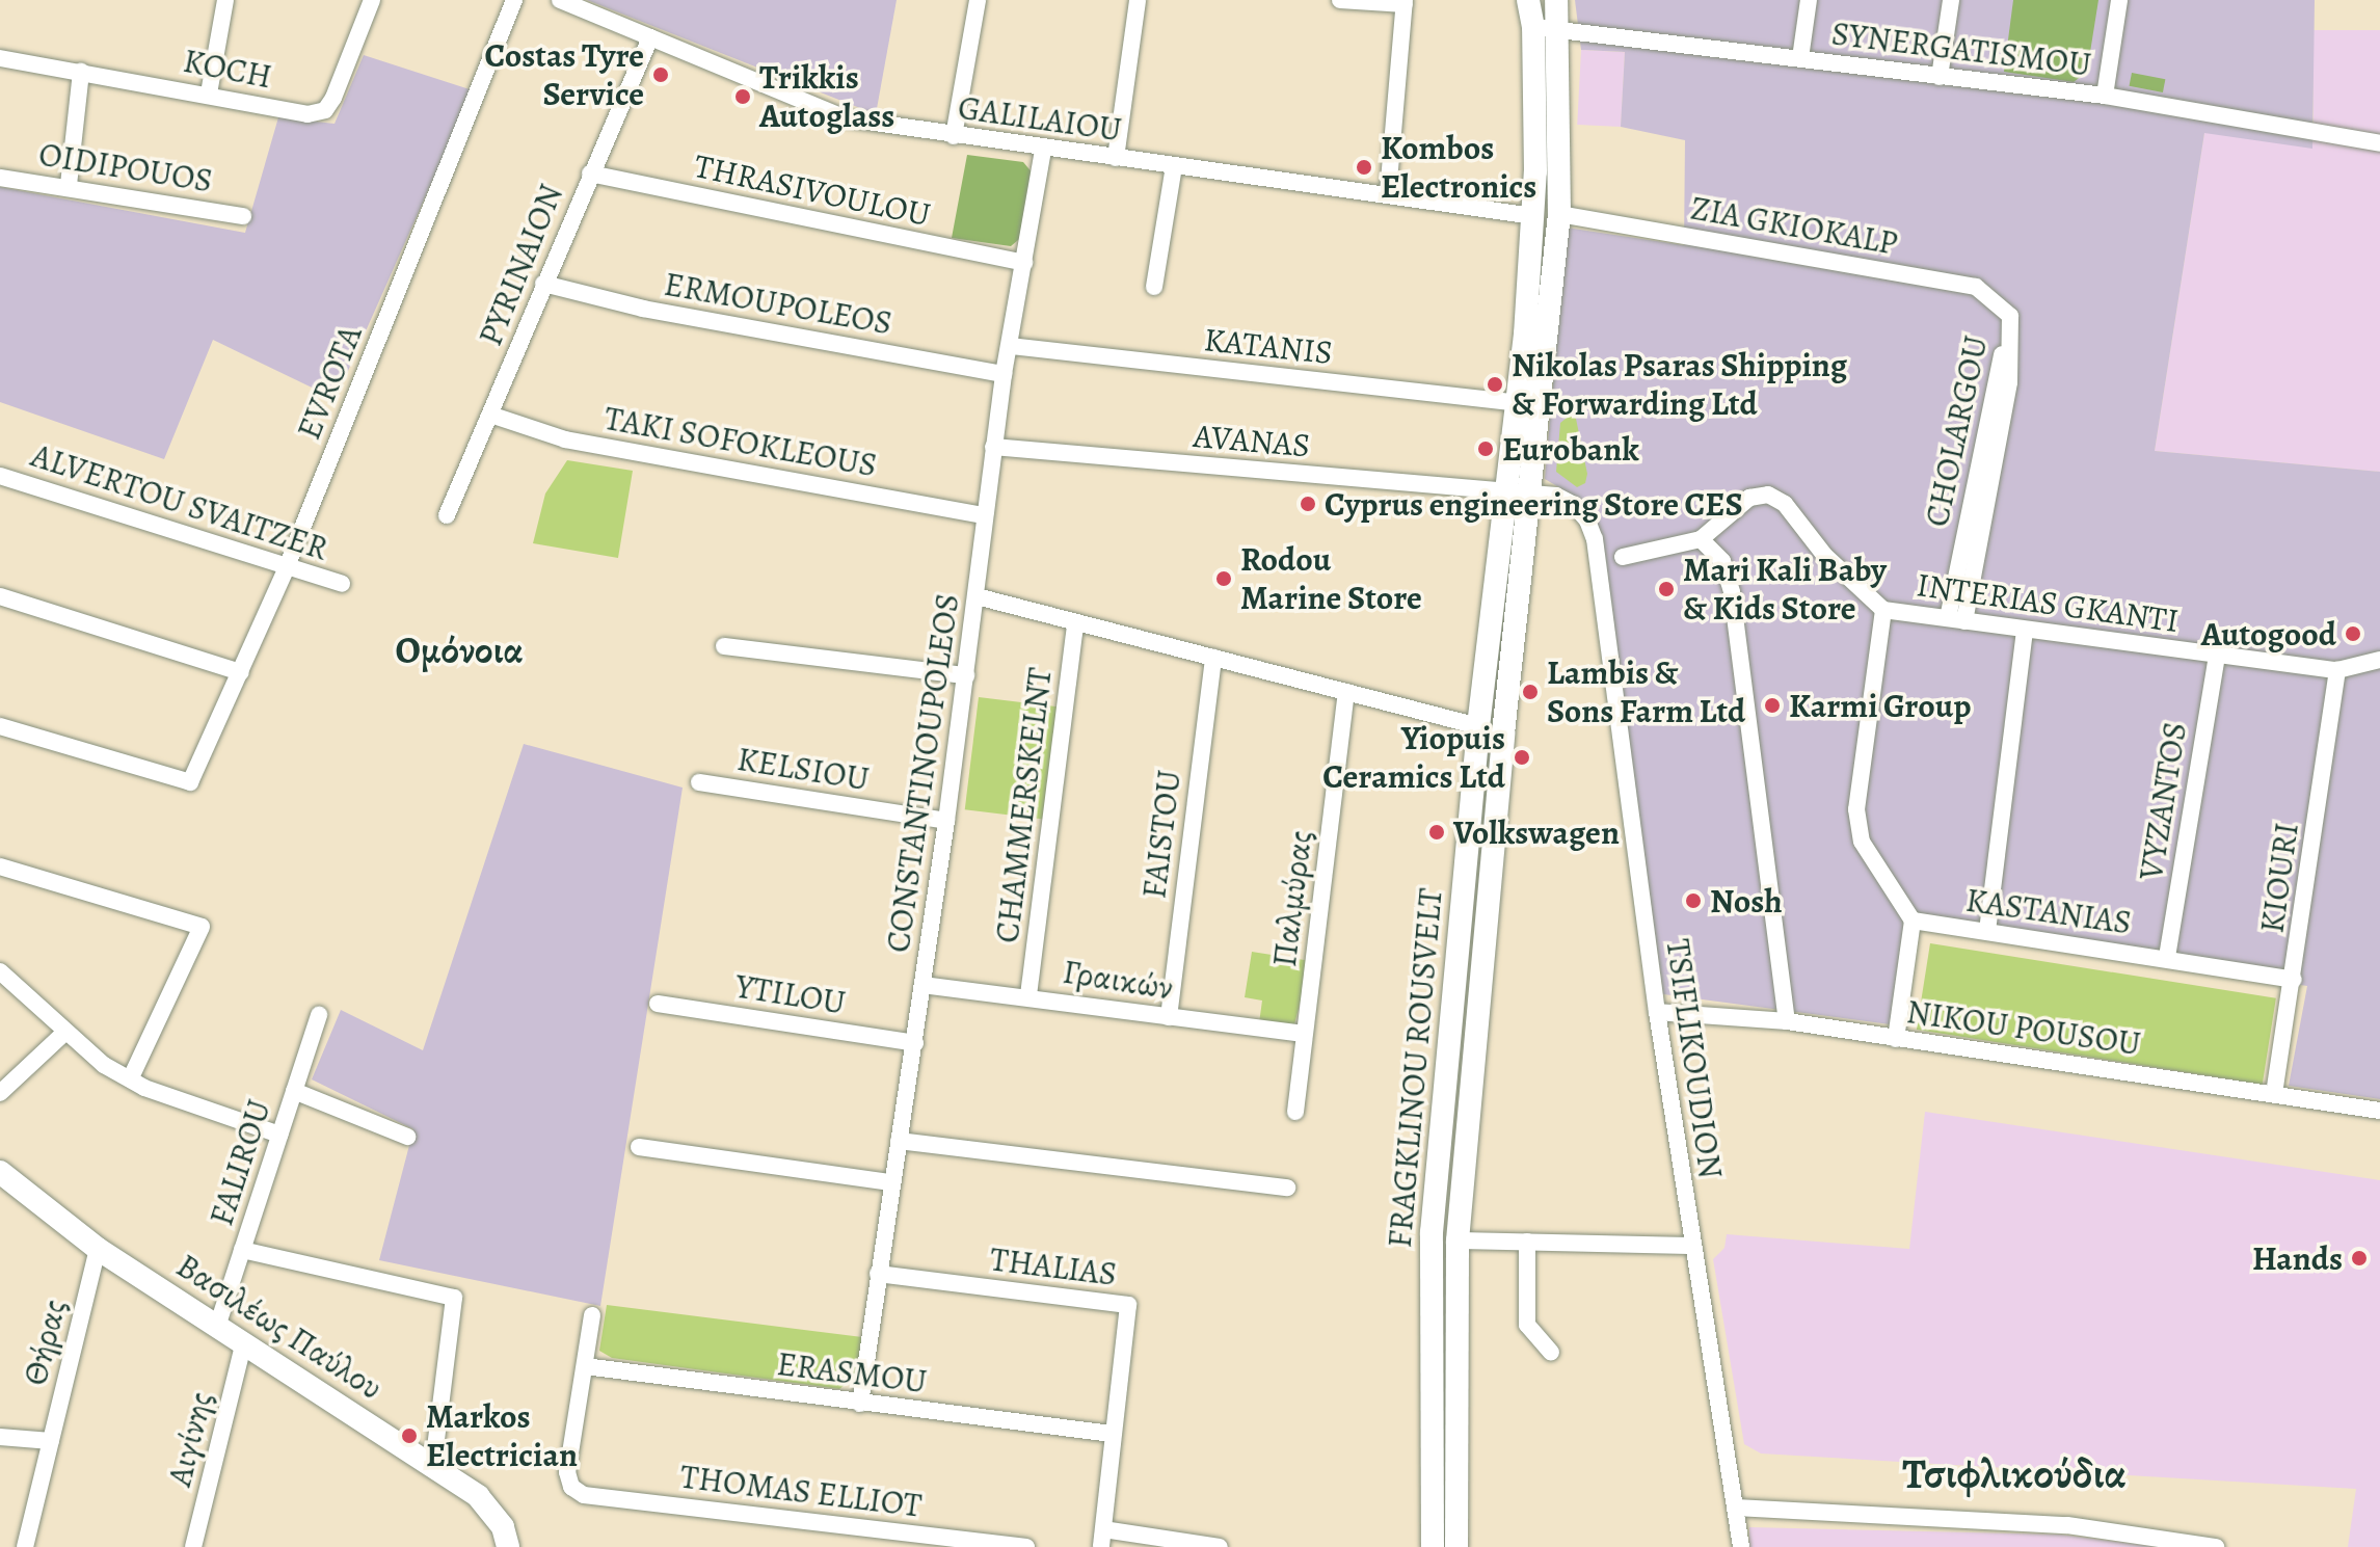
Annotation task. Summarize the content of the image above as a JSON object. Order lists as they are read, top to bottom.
{
  "streets": {
    "main road": ["FRAGKLINOU ROUSVELT", "Βασιλέως Παύλου"],
    "street": [
      "SYNERGATISMOU",
      "KOCH",
      "GALILAIOU",
      "OIDIPOUOS",
      "THRASIVOULOU",
      "ZIA GKIOKALP",
      "PYRINAION",
      "ERMOUPOLEOS",
      "KATANIS",
      "EVROTA",
      "CHOLARGOU",
      "AVANAS",
      "TAKI SOFOKLEOUS",
      "ALVERTOU SVAITZER",
      "INTERIAS GKANTI",
      "KELSIOU",
      "CONSTANTINOUPOLEOS",
      "VYZANTOS",
      "CHAMMERSKELNT",
      "FAISTOU",
      "KIOURI",
      "Παλμύρας",
      "KASTANIAS",
      "Γραικών",
      "YTILOU",
      "NIKOU POUSOU",
      "TSIFLIKOUDION",
      "FALIROU",
      "THALIAS",
      "Θήρας",
      "ERASMOU",
      "Αιγίνης",
      "THOMAS ELLIOT"
    ]
  },
  "crossings": [
    ["SYNERGATISMOU", "FRAGKLINOU ROUSVELT"],
    ["GALILAIOU", "PYRINAION"],
    ["GALILAIOU", "CONSTANTINOUPOLEOS"],
    ["GALILAIOU", "FRAGKLINOU ROUSVELT"],
    ["THRASIVOULOU", "PYRINAION"],
    ["THRASIVOULOU", "CONSTANTINOUPOLEOS"],
    ["ZIA GKIOKALP", "CHOLARGOU"],
    ["ZIA GKIOKALP", "FRAGKLINOU ROUSVELT"],
    ["PYRINAION", "ERMOUPOLEOS"],
    ["PYRINAION", "TAKI SOFOKLEOUS"],
    ["ERMOUPOLEOS", "CONSTANTINOUPOLEOS"],
    ["KATANIS", "CONSTANTINOUPOLEOS"],
    ["KATANIS", "FRAGKLINOU ROUSVELT"],
    ["EVROTA", "ALVERTOU SVAITZER"],
    ["CHOLARGOU", "INTERIAS GKANTI"],
    ["AVANAS", "CONSTANTINOUPOLEOS"],
    ["AVANAS", "TSIFLIKOUDION"],
    ["AVANAS", "FRAGKLINOU ROUSVELT"],
    ["TAKI SOFOKLEOUS", "CONSTANTINOUPOLEOS"],
    ["INTERIAS GKANTI", "VYZANTOS"],
    ["INTERIAS GKANTI", "KIOURI"],
    ["KELSIOU", "CONSTANTINOUPOLEOS"],
    ["CONSTANTINOUPOLEOS", "Γραικών"],
    ["CONSTANTINOUPOLEOS", "YTILOU"],
    ["CONSTANTINOUPOLEOS", "THALIAS"],
    ["CONSTANTINOUPOLEOS", "ERASMOU"],
    ["VYZANTOS", "KASTANIAS"],
    ["CHAMMERSKELNT", "Γραικών"],
    ["FAISTOU", "Γραικών"],
    ["KIOURI", "KASTANIAS"],
    ["KIOURI", "NIKOU POUSOU"],
    ["Παλμύρας", "Γραικών"],
    ["NIKOU POUSOU", "TSIFLIKOUDION"],
    ["TSIFLIKOUDION", "FRAGKLINOU ROUSVELT"],
    ["FALIROU", "Βασιλέως Παύλου"],
    ["THALIAS", "ERASMOU"],
    ["Βασιλέως Παύλου", "Θήρας"],
    ["Βασιλέως Παύλου", "Αιγίνης"],
    ["ERASMOU", "THOMAS ELLIOT"]
  ],
  "districts": ["Ομόνοια", "Τσιφλικούδια"],
  "places": [
    "Costas Tyre Service",
    "Trikkis Autoglass",
    "Kombos Electronics",
    "Nikolas Psaras Shipping & Forwarding Ltd",
    "Eurobank",
    "Cyprus engineering Store CES",
    "Rodou Marine Store",
    "Mari Kali Baby & Kids Store",
    "Autogood",
    "Lambis & Sons Farm Ltd",
    "Karmi Group",
    "Yiopuis Ceramics Ltd",
    "Volkswagen",
    "Nosh",
    "Hands",
    "Markos Electrician"
  ]
}
